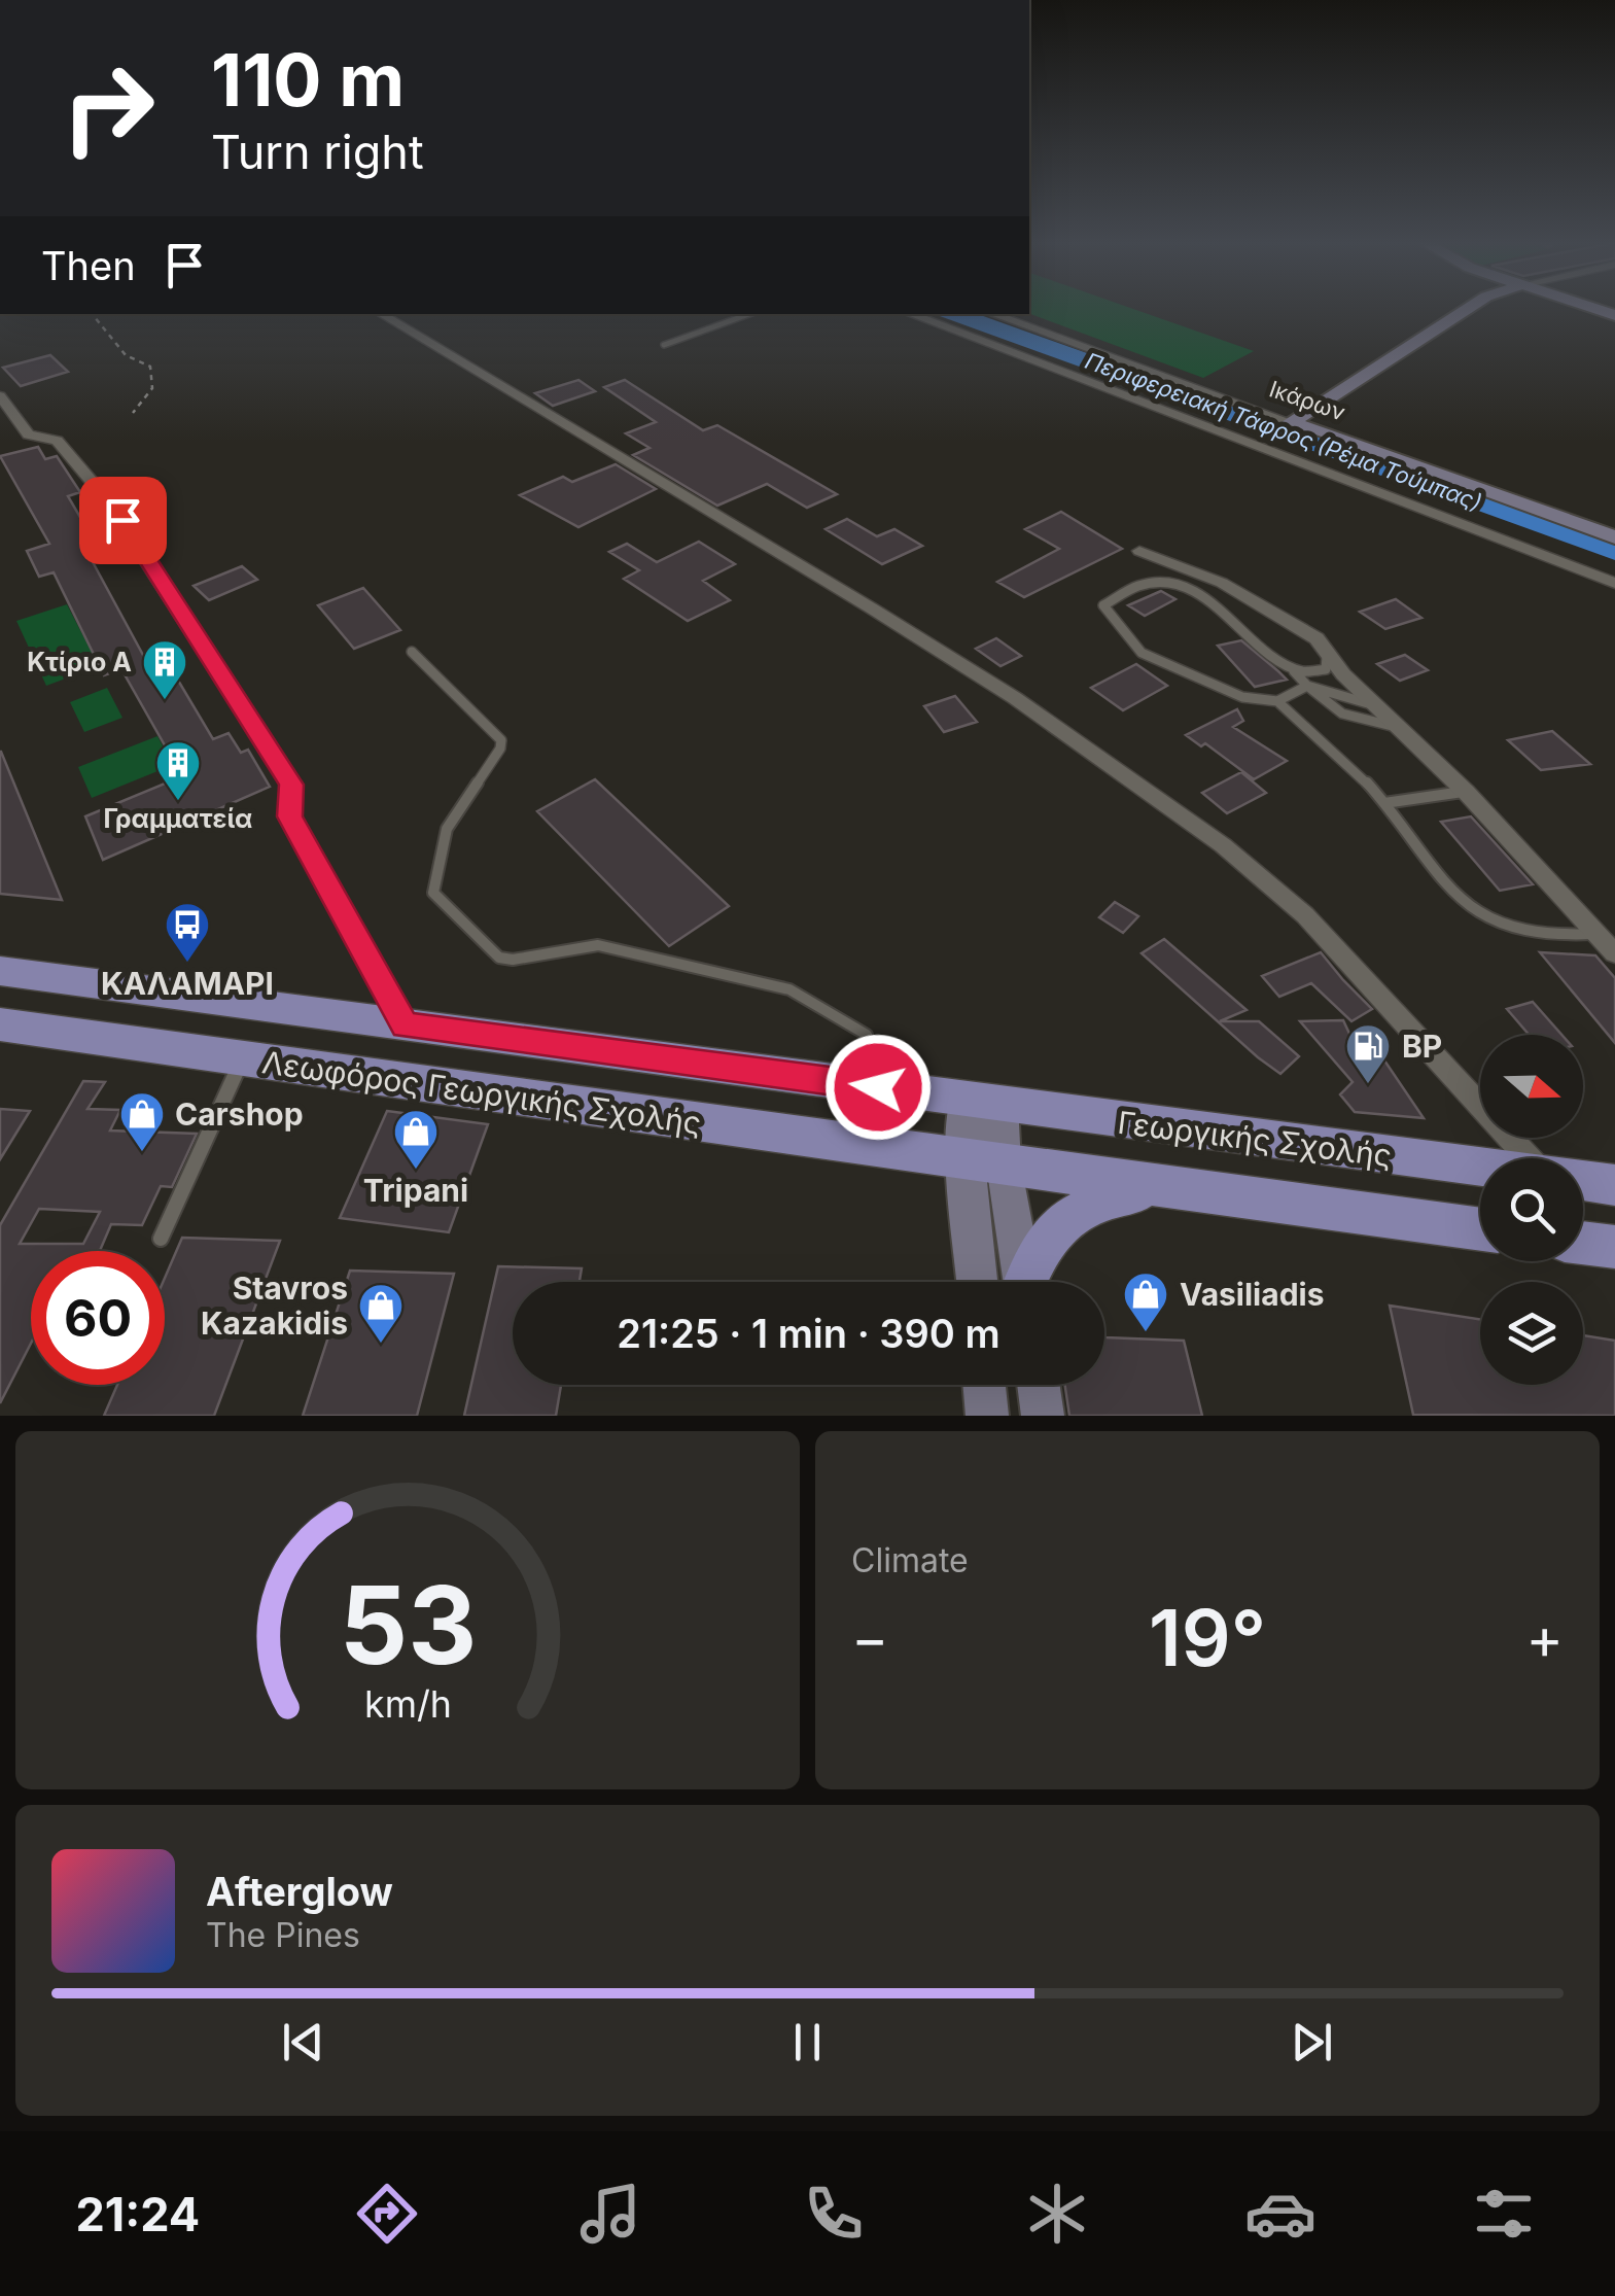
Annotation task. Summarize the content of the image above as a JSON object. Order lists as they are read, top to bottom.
{
  "streets": {
    "main road": ["Ικάρων", "Λεωφόρος Γεωργικής Σχολής", "Γεωργικής Σχολής"]
  },
  "crossings": [
    ["Λεωφόρος Γεωργικής Σχολής", "Γεωργικής Σχολής"]
  ],
  "water": ["Περιφερειακή Τάφρος (Ρέμα Τούμπας)"],
  "places": {
    "building": ["Κτίριο Α", "Γραμματεία"],
    "bus stop": ["ΚΑΛΑΜΑΡΙ"],
    "fuel station": ["BP"],
    "shop": [
      "Carshop",
      "Tripani",
      "Vasiliadis",
      "Stavros Kazakidis"
    ]
  },
  "north": "right",
  "page": {
    "turn": ["110 m", "Turn right"],
    "then": "Then",
    "limit": "60",
    "trip": "21:25 · 1 min · 390 m",
    "tile": "Climate",
    "heat": ["−", "19°", "+"],
    "song": ["Afterglow", "The Pines"],
    "tabs": "21:24",
    "gauge": ["53", "km/h"]
  }
}
